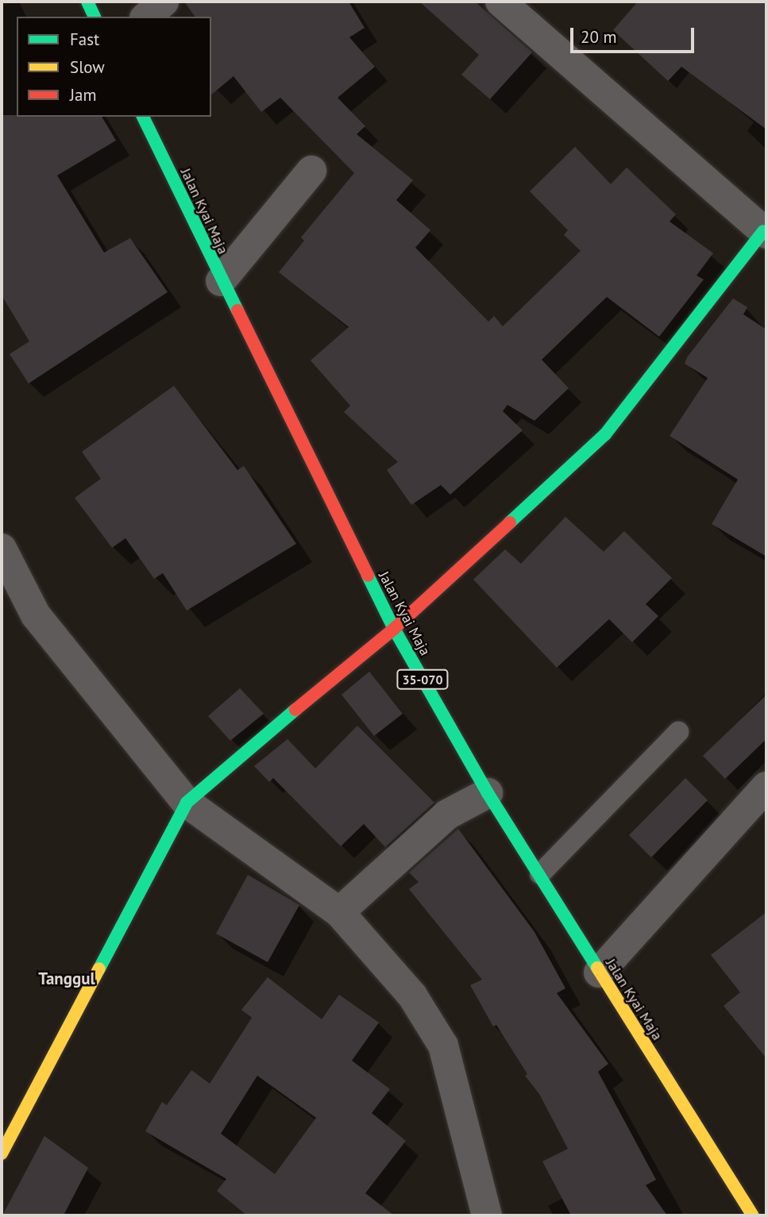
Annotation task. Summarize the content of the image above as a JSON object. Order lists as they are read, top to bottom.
{
  "streets": {
    "main road": ["Jalan Kyai Maja", "35-070"]
  },
  "districts": ["Tanggul"],
  "legend": ["Fast", "Slow", "Jam"],
  "scale_bar": "20 m"
}
